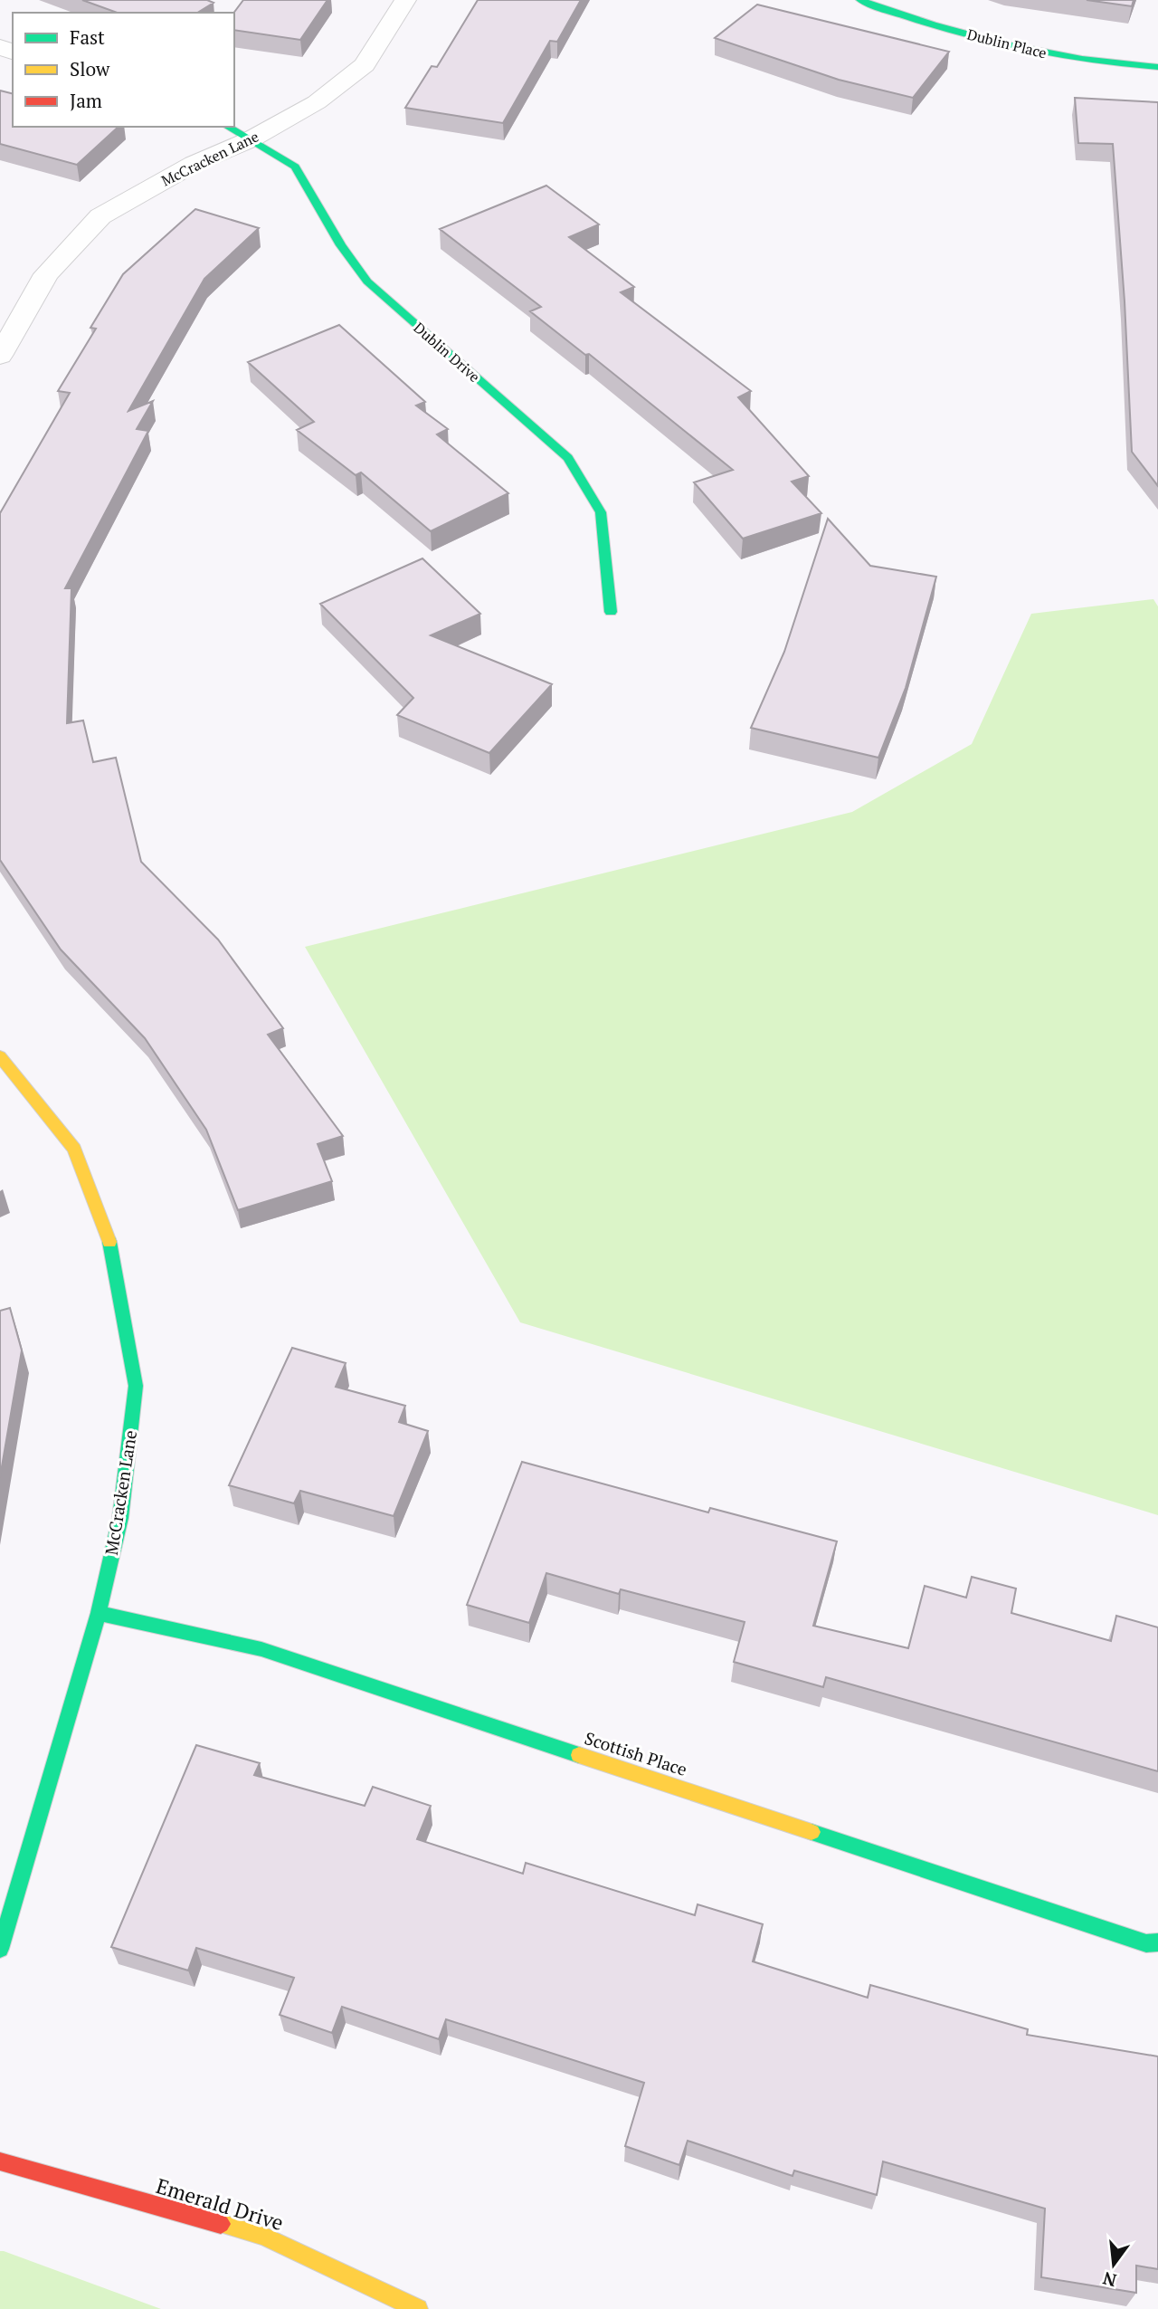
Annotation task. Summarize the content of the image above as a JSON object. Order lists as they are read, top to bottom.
{
  "streets": {
    "street": [
      "Dublin Place",
      "McCracken Lane",
      "Dublin Drive",
      "Scottish Place",
      "Emerald Drive"
    ]
  },
  "crossings": [
    ["McCracken Lane", "Dublin Drive"],
    ["McCracken Lane", "Scottish Place"]
  ],
  "legend": ["Fast", "Slow", "Jam"],
  "north": "bottom"
}
